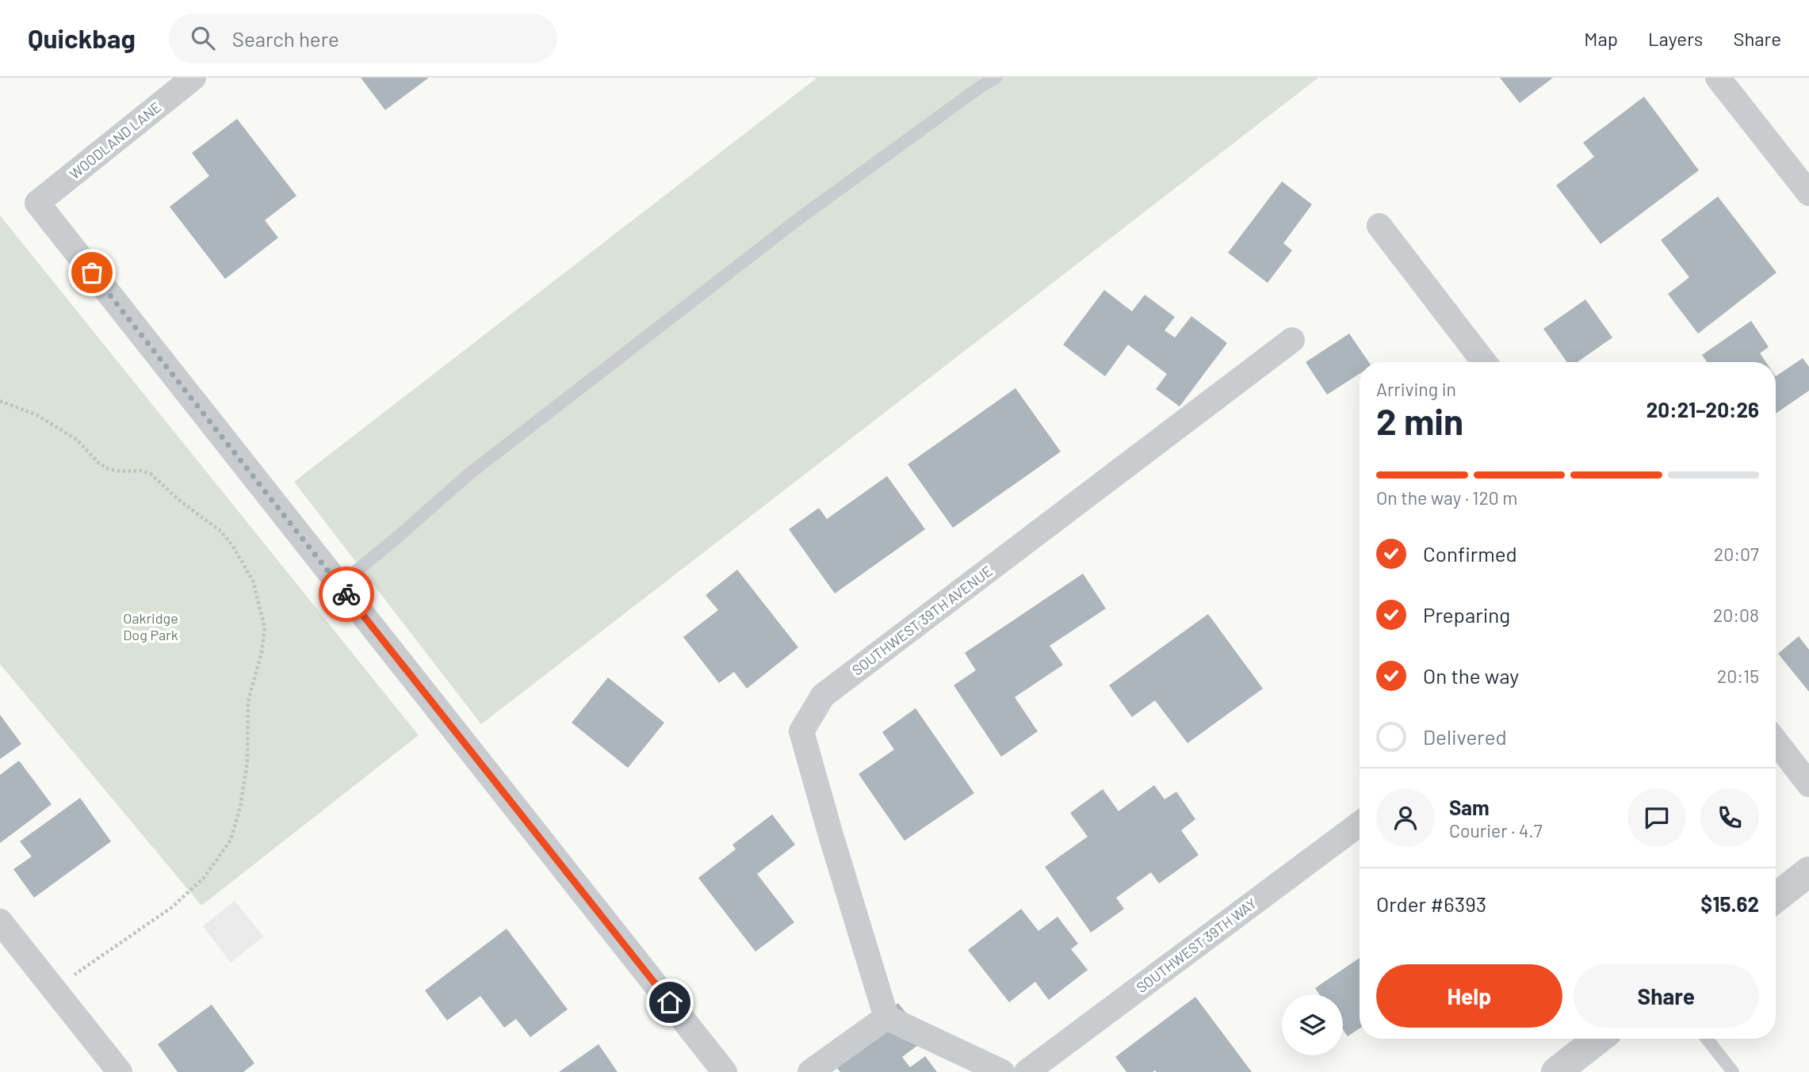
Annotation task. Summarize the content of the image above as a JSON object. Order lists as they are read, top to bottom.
{
  "streets": {
    "street": ["WOODLAND LANE", "SOUTHWEST 39TH AVENUE", "SOUTHWEST 39TH WAY"]
  },
  "parks": ["Oakridge Dog Park"],
  "page": {
    "header": "Quickbag",
    "search": "Search here",
    "nav": ["Map", "Layers", "Share"],
    "heading": ["2 min", "Arriving in", "20:21–20:26"],
    "panel": [
      "Sam",
      "Courier · 4.7",
      "Order #6393",
      "$15.62"
    ],
    "bar": "On the way · 120 m",
    "list": [
      ["Confirmed", "20:07"],
      ["Preparing", "20:08"],
      ["On the way", "20:15"],
      "Delivered"
    ],
    "buttons": ["Help", "Share"]
  }
}
